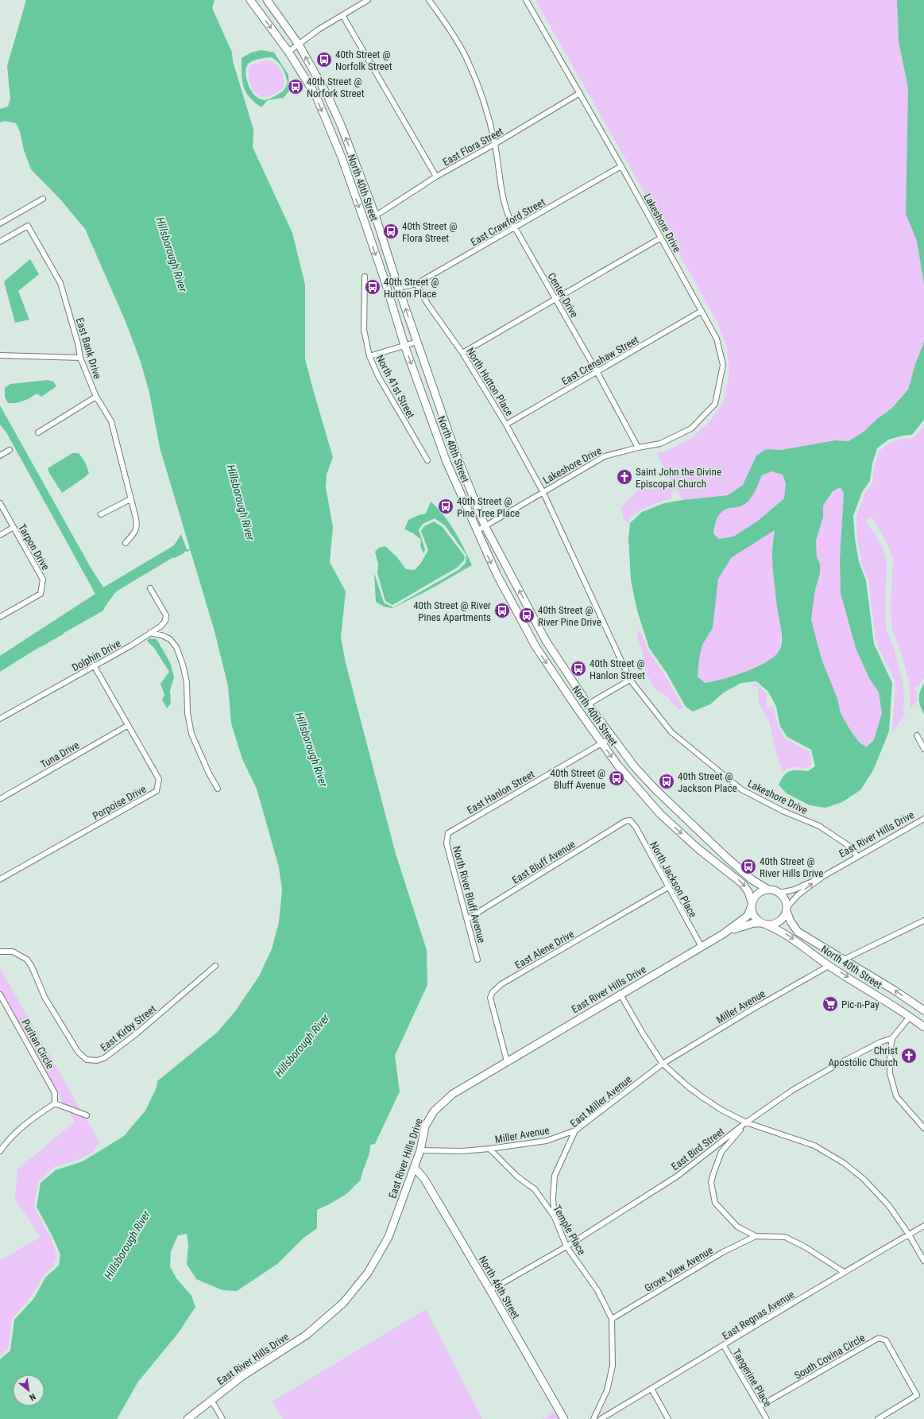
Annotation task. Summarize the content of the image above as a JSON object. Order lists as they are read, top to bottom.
{
  "streets": {
    "main road": ["North 40th Street", "East River Hills Drive", "North 46th Street"],
    "street": [
      "East Flora Street",
      "East Crawford Street",
      "Lakeshore Drive",
      "Center Drive",
      "East Bank Drive",
      "East Crenshaw Street",
      "North Hutton Place",
      "North 41st Street",
      "Tarpon Drive",
      "Dolphin Drive",
      "Tuna Drive",
      "East Hanlon Street",
      "Porpoise Drive",
      "East Bluff Avenue",
      "North Jackson Place",
      "North River Bluff Avenue",
      "East Alene Drive",
      "Miller Avenue",
      "East Kirby Street",
      "Puritan Circle",
      "East Miller Avenue",
      "East Bird Street",
      "Temple Place",
      "Grove View Avenue",
      "East Regnas Avenue",
      "South Covina Circle",
      "Tangerine Place"
    ]
  },
  "crossings": [
    ["East Flora Street", "North 40th Street"],
    ["East Flora Street", "Lakeshore Drive"],
    ["East Flora Street", "Center Drive"],
    ["North 40th Street", "East Crawford Street"],
    ["North 40th Street", "East Hanlon Street"],
    ["North 40th Street", "East River Hills Drive"],
    ["North 40th Street", "Miller Avenue"],
    ["East Crawford Street", "Lakeshore Drive"],
    ["East Crawford Street", "Center Drive"],
    ["East Crawford Street", "North Hutton Place"],
    ["Lakeshore Drive", "Center Drive"],
    ["Lakeshore Drive", "East Crenshaw Street"],
    ["Lakeshore Drive", "North Hutton Place"],
    ["Lakeshore Drive", "East River Hills Drive"],
    ["Center Drive", "East Crenshaw Street"],
    ["East Crenshaw Street", "North Hutton Place"],
    ["Dolphin Drive", "Porpoise Drive"],
    ["Tuna Drive", "Porpoise Drive"],
    ["East Hanlon Street", "North River Bluff Avenue"],
    ["East River Hills Drive", "North Jackson Place"],
    ["East River Hills Drive", "East Alene Drive"],
    ["East River Hills Drive", "North 46th Street"],
    ["East Bluff Avenue", "North Jackson Place"],
    ["East Bluff Avenue", "North River Bluff Avenue"],
    ["North Jackson Place", "East Alene Drive"],
    ["Miller Avenue", "East Miller Avenue"],
    ["Miller Avenue", "Temple Place"],
    ["East Miller Avenue", "Temple Place"],
    ["East Bird Street", "Temple Place"],
    ["East Bird Street", "North 46th Street"],
    ["Temple Place", "Grove View Avenue"],
    ["East Regnas Avenue", "Tangerine Place"],
    ["South Covina Circle", "Tangerine Place"]
  ],
  "water": ["Hillsborough River"],
  "places": {
    "bus stop": [
      "40th Street @ Norfolk Street",
      "40th Street @ Norfork Street",
      "40th Street @ Flora Street",
      "40th Street @ Hutton Place",
      "40th Street @ Pine Tree Place",
      "40th Street @ River Pines Apartments",
      "40th Street @ River Pine Drive",
      "40th Street @ Hanlon Street",
      "40th Street @ Bluff Avenue",
      "40th Street @ Jackson Place",
      "40th Street @ River Hills Drive"
    ],
    "church": ["Saint John the Divine Episcopal Church", "Christ Apostolic Church"],
    "supermarket": ["Pic-n-Pay"]
  },
  "north": "bottom right"
}
